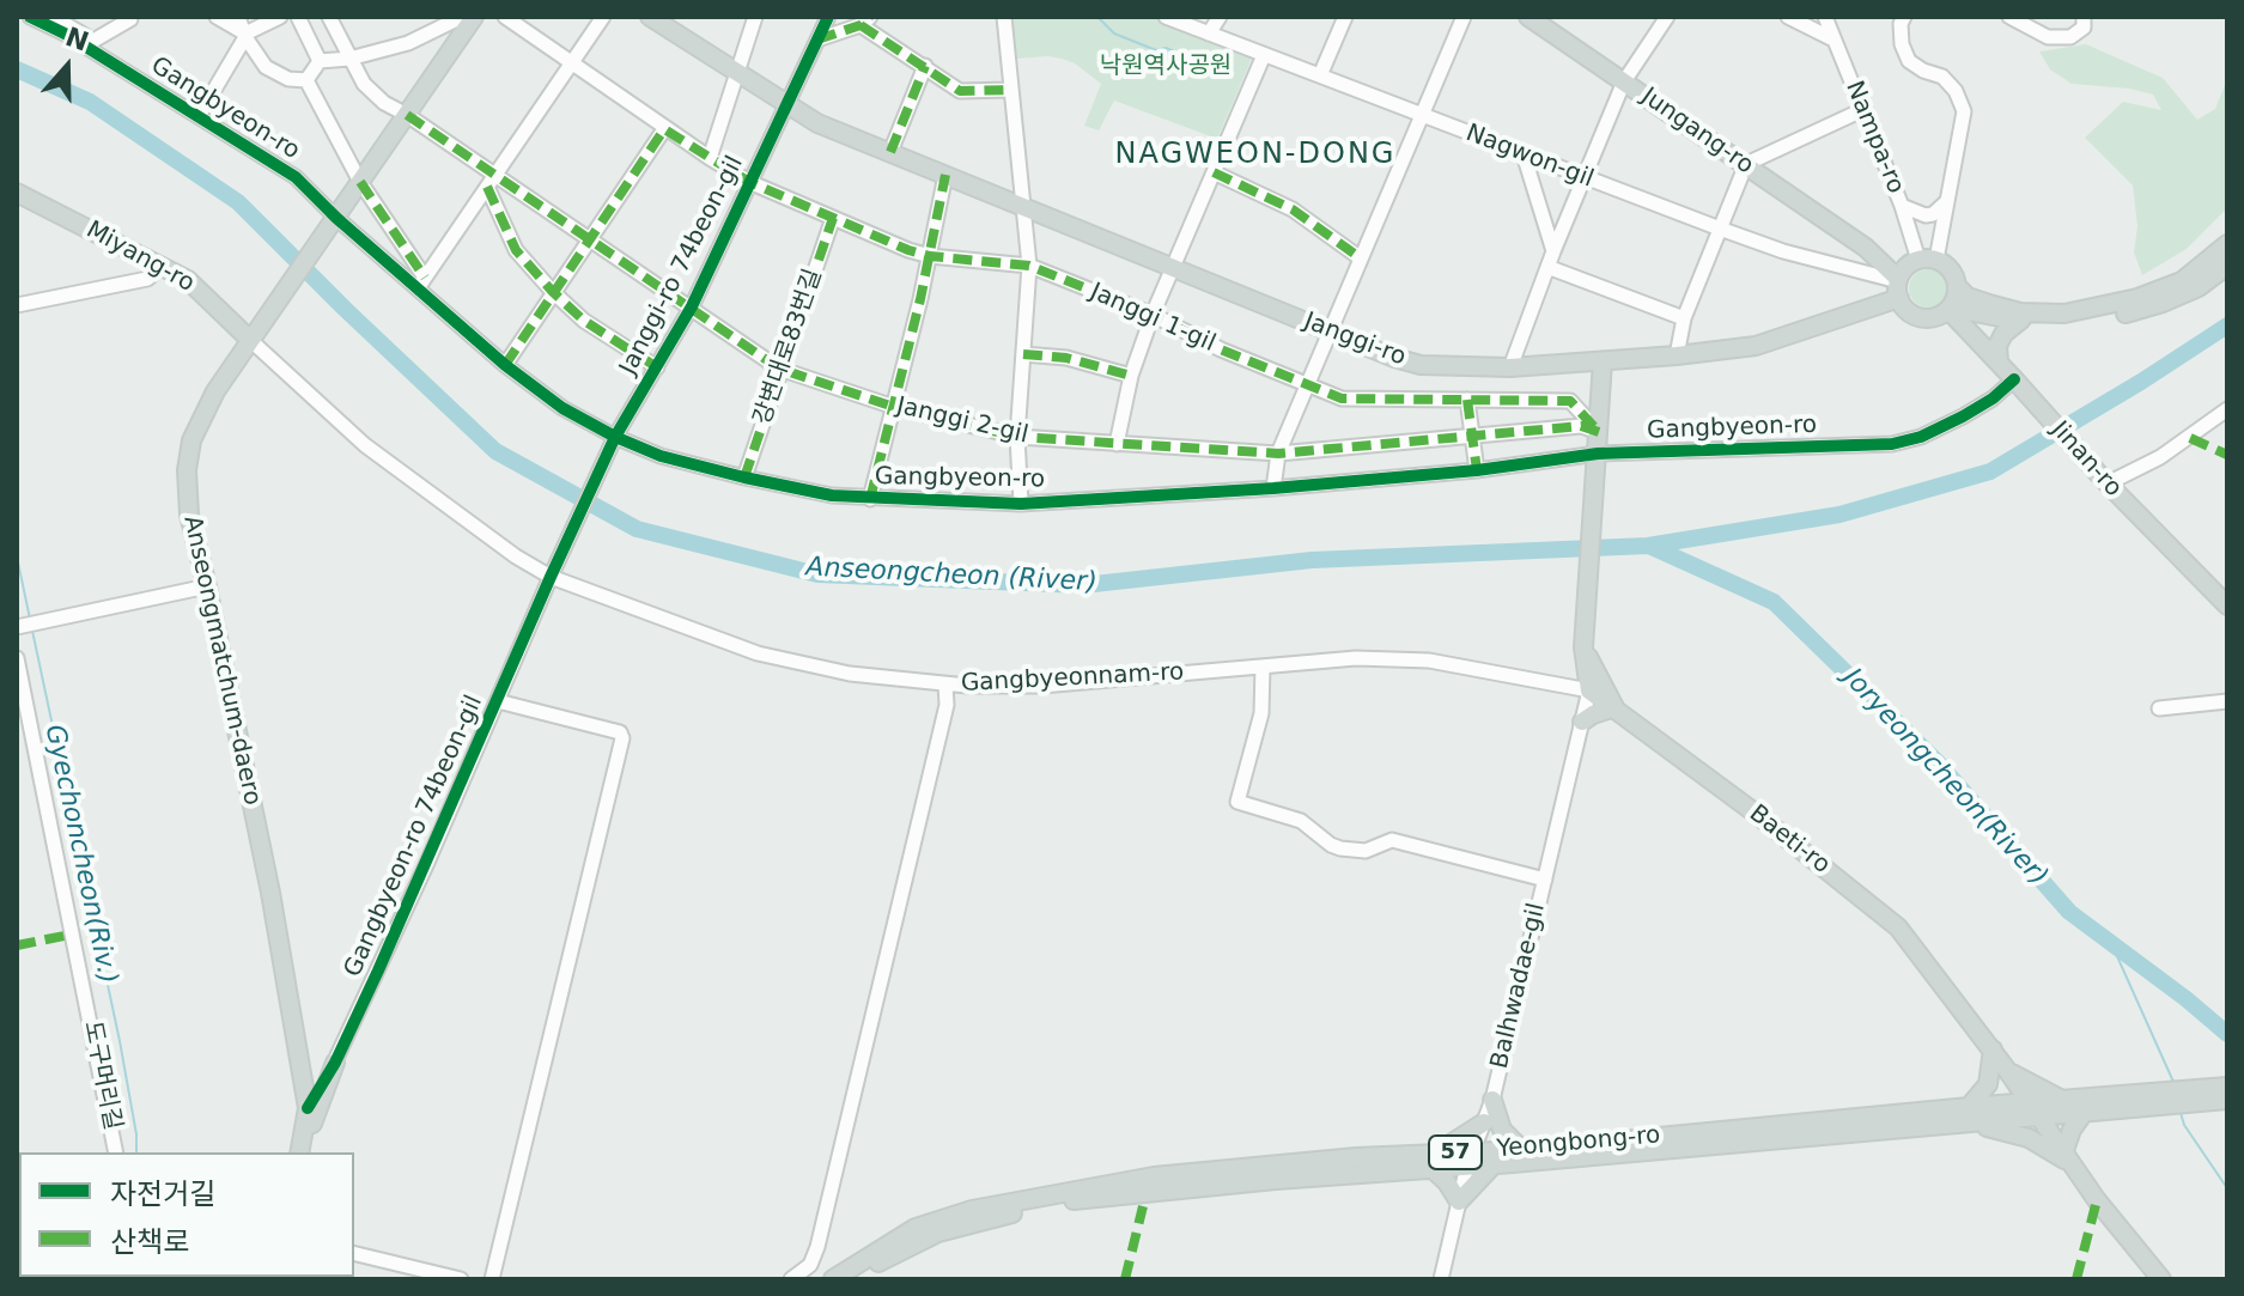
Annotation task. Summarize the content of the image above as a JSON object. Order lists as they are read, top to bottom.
{
  "streets": {
    "main road": [
      "Jungang-ro",
      "Miyang-ro",
      "Janggi-ro",
      "Jinan-ro",
      "Anseongmatchum-daero",
      "Baeti-ro",
      "Yeongbong-ro",
      "57"
    ],
    "street": [
      "Gangbyeon-ro",
      "Nampa-ro",
      "Nagwon-gil",
      "Janggi-ro 74beon-gil",
      "Janggi 1-gil",
      "강변대로83번길",
      "Janggi 2-gil",
      "Gangbyeonnam-ro",
      "Gangbyeon-ro 74beon-gil",
      "Balhwadae-gil",
      "도구머리길"
    ]
  },
  "crossings": [
    ["Gangbyeon-ro", "Janggi-ro 74beon-gil"],
    ["Gangbyeon-ro", "강변대로83번길"],
    ["Gangbyeon-ro", "Jinan-ro"],
    ["Gangbyeon-ro", "Anseongmatchum-daero"],
    ["Jungang-ro", "Nampa-ro"],
    ["Jungang-ro", "Nagwon-gil"],
    ["Jungang-ro", "Janggi-ro"],
    ["Jungang-ro", "Jinan-ro"],
    ["Nampa-ro", "Nagwon-gil"],
    ["Nampa-ro", "Janggi-ro"],
    ["Nampa-ro", "Jinan-ro"],
    ["Nagwon-gil", "Janggi-ro"],
    ["Nagwon-gil", "Jinan-ro"],
    ["Miyang-ro", "Anseongmatchum-daero"],
    ["Miyang-ro", "Gangbyeonnam-ro"],
    ["Janggi-ro 74beon-gil", "Janggi 1-gil"],
    ["Janggi-ro 74beon-gil", "Janggi-ro"],
    ["Janggi-ro 74beon-gil", "Janggi 2-gil"],
    ["Janggi-ro 74beon-gil", "Gangbyeon-ro 74beon-gil"],
    ["Janggi 1-gil", "강변대로83번길"],
    ["Janggi 1-gil", "Janggi 2-gil"],
    ["Janggi-ro", "Jinan-ro"],
    ["강변대로83번길", "Janggi 2-gil"],
    ["Janggi 2-gil", "Anseongmatchum-daero"],
    ["Anseongmatchum-daero", "Gangbyeonnam-ro"],
    ["Anseongmatchum-daero", "Gangbyeon-ro 74beon-gil"],
    ["Gangbyeonnam-ro", "Gangbyeon-ro 74beon-gil"],
    ["Gangbyeonnam-ro", "Baeti-ro"],
    ["Gangbyeonnam-ro", "Balhwadae-gil"],
    ["Baeti-ro", "Balhwadae-gil"],
    ["Baeti-ro", "Yeongbong-ro"],
    ["Balhwadae-gil", "Yeongbong-ro"]
  ],
  "districts": ["NAGWEON-DONG"],
  "water": ["Anseongcheon (River)", "Joryeongcheon(River)", "Gyechoncheon(Riv.)"],
  "parks": ["낙원역사공원"],
  "legend": ["자전거길", "산책로"],
  "north": "top"
}
